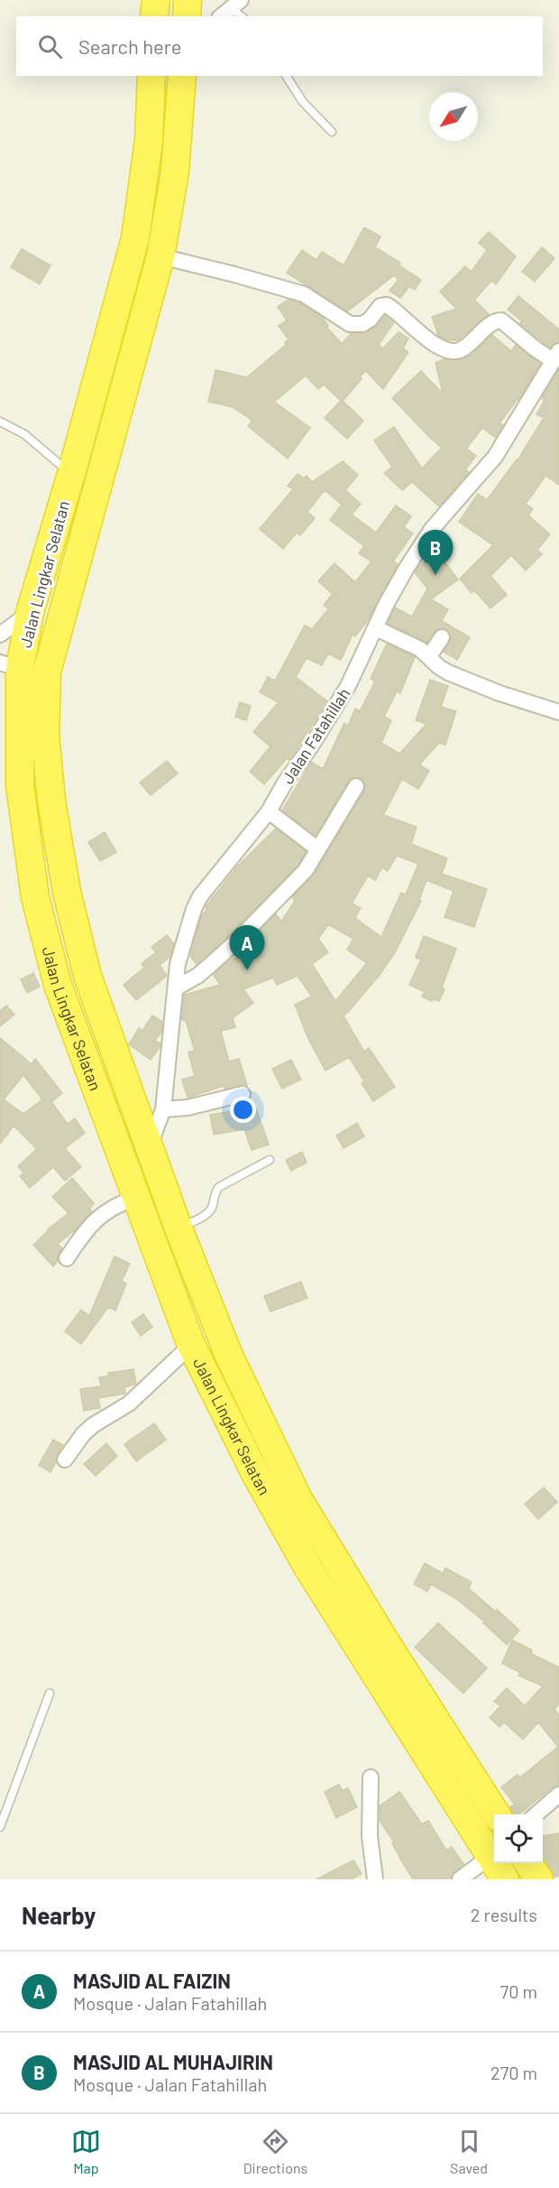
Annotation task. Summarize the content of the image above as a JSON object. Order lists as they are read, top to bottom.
{
  "streets": {
    "highway": ["Jalan Lingkar Selatan"],
    "street": ["Jalan Fatahillah"]
  },
  "crossings": [
    ["Jalan Lingkar Selatan", "Jalan Fatahillah"]
  ],
  "north": "bottom left",
  "page": {
    "search": "Search here",
    "pins": ["B", "A"],
    "heading": ["Nearby", "2 results"],
    "list": [
      {
        "mark": "A",
        "name": "MASJID AL FAIZIN",
        "note": "Mosque · Jalan Fatahillah",
        "value": "70 m"
      },
      {
        "mark": "B",
        "name": "MASJID AL MUHAJIRIN",
        "note": "Mosque · Jalan Fatahillah",
        "value": "270 m"
      }
    ],
    "nav": ["Map", "Directions", "Saved"]
  }
}
